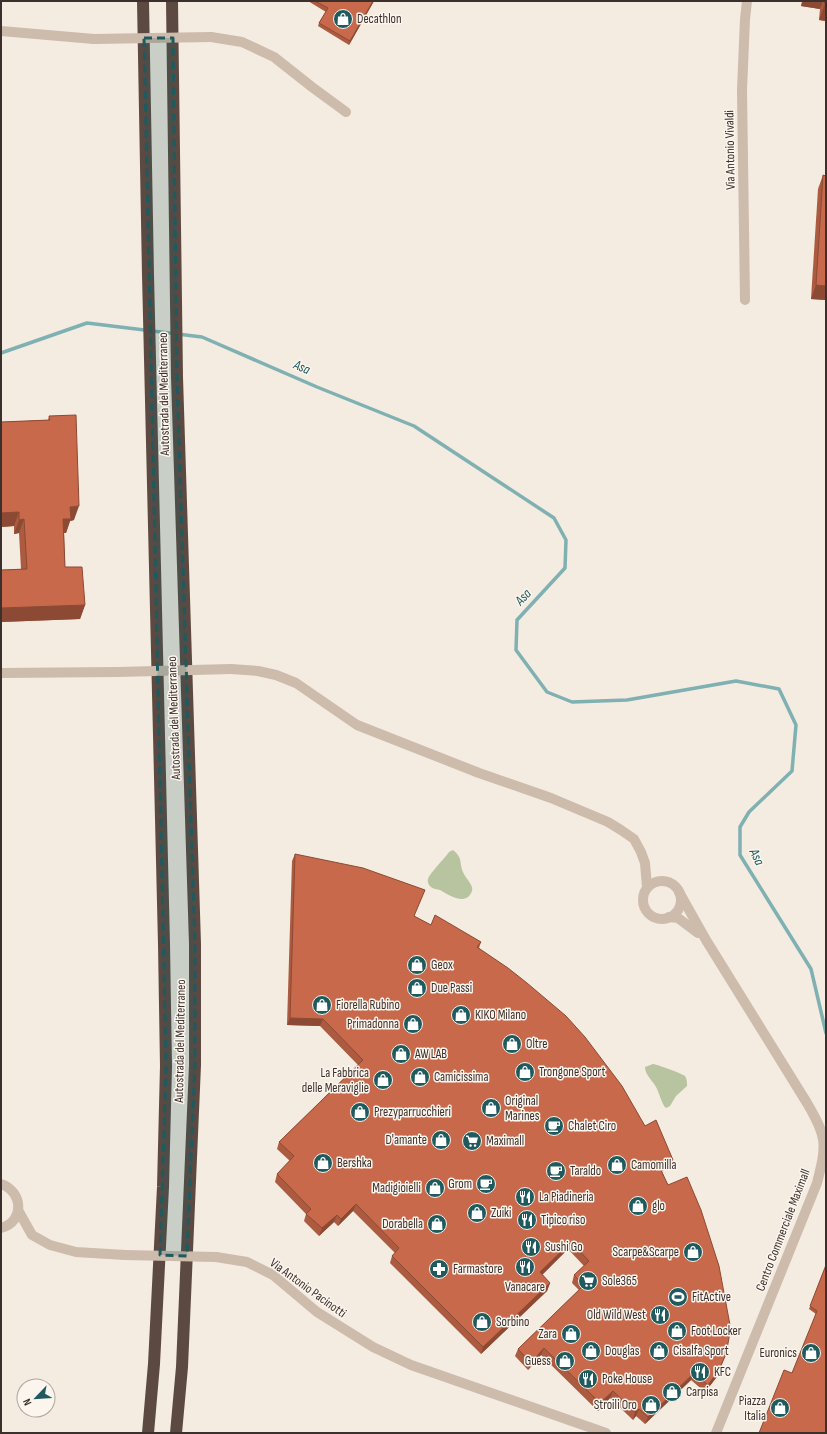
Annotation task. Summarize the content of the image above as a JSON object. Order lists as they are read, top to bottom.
{
  "streets": {
    "highway": ["Autostrada del Mediterraneo"],
    "street": ["Via Antonio Vivaldi", "Centro Commerciale Maximall", "Via Antonio Pacinotti"]
  },
  "water": ["Asa"],
  "places": {
    "shop": [
      "Decathlon",
      "Geox",
      "Due Passi",
      "Fiorella Rubino",
      "KIKO Milano",
      "Primadonna",
      "Oltre",
      "AW LAB",
      "Trongone Sport",
      "Camicissima",
      "La Fabbrica delle Meraviglie",
      "Original Marines",
      "Prezyparrucchieri",
      "D'amante",
      "Bershka",
      "Camomilla",
      "Madigioielli",
      "glo",
      "Zuiki",
      "Dorabella",
      "Scarpe&Scarpe",
      "Sorbino",
      "Foot Locker",
      "Zara",
      "Douglas",
      "Cisalfa Sport",
      "Euronics",
      "Guess",
      "Carpisa",
      "Stroili Oro",
      "Piazza Italia"
    ],
    "cafe": ["Chalet Ciro", "Taraldo", "Grom"],
    "supermarket": ["Maximall", "Sole365"],
    "restaurant": [
      "La Piadineria",
      "Tipico riso",
      "Sushi Go",
      "Vanacare",
      "Old Wild West",
      "KFC",
      "Poke House"
    ],
    "pharmacy": ["Farmastore"],
    "sports": ["FitActive"]
  },
  "north": "bottom left"
}
